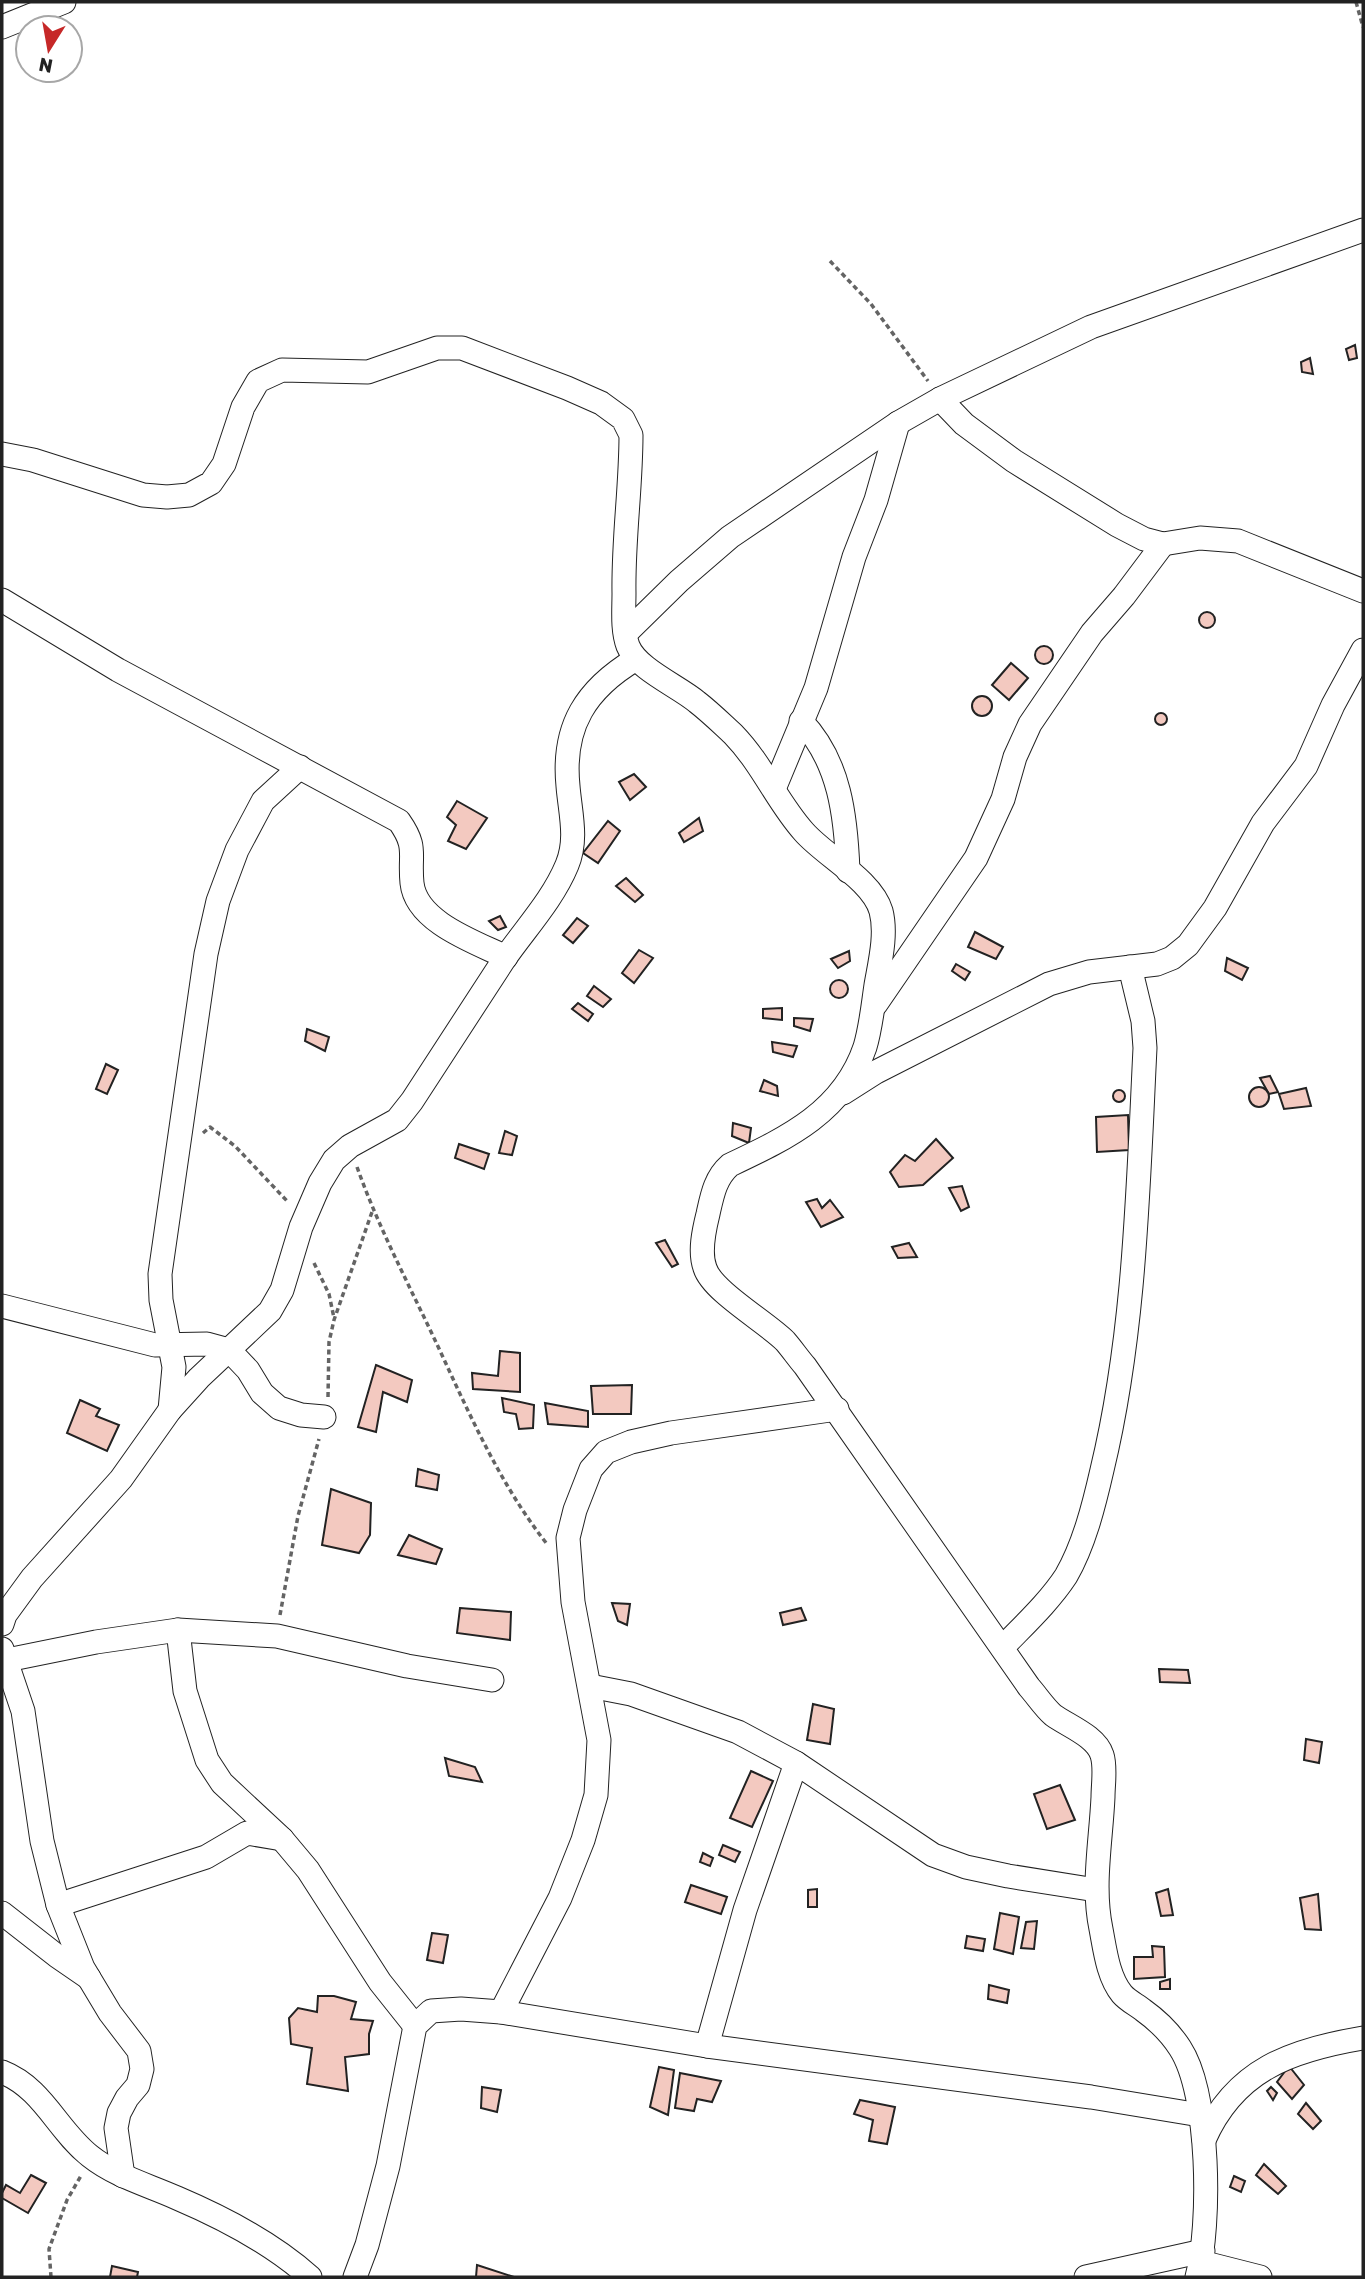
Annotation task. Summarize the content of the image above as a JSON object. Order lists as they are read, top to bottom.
{
  "north": "bottom"
}
